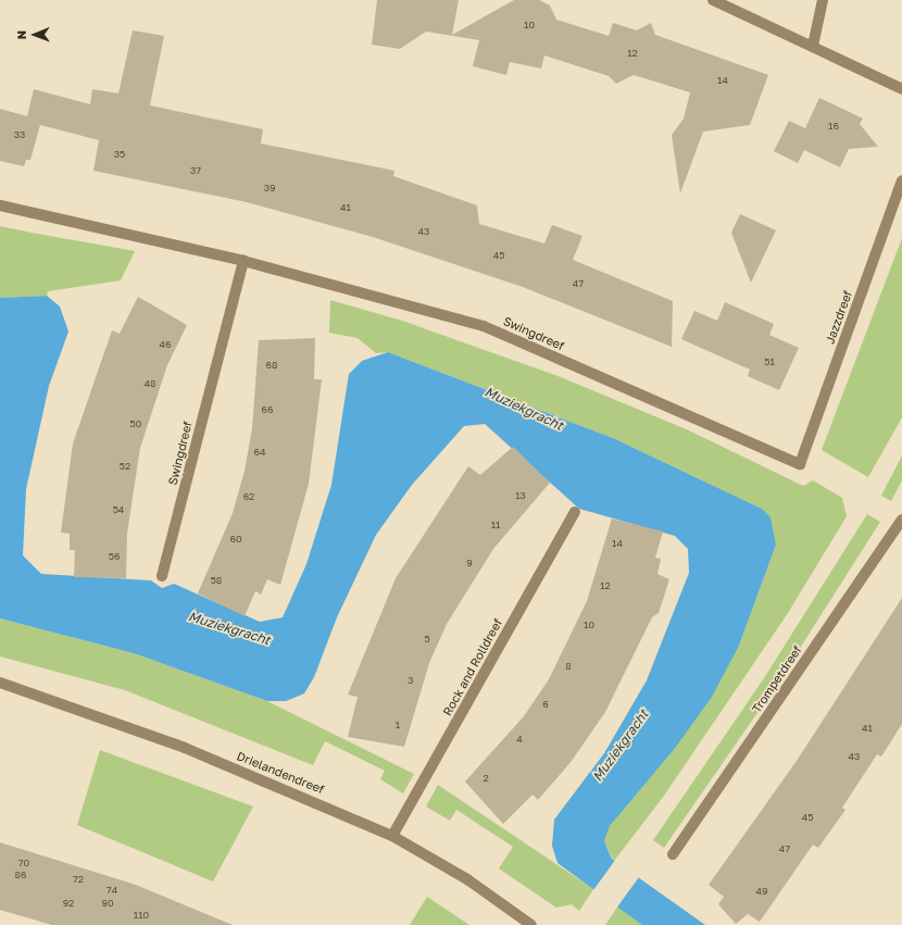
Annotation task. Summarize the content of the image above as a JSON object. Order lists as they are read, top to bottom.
{
  "streets": {
    "street": [
      "Jazzdreef",
      "Swingdreef",
      "Rock and Rolldreef",
      "Trompetdreef",
      "Drielandendreef"
    ]
  },
  "crossings": [
    ["Jazzdreef", "Swingdreef"],
    ["Rock and Rolldreef", "Drielandendreef"]
  ],
  "water": ["Muziekgracht"],
  "house_numbers": [
    "10",
    "12",
    "14",
    "16",
    "33",
    "35",
    "37",
    "39",
    "41",
    "43",
    "45",
    "47",
    "46",
    "51",
    "68",
    "48",
    "66",
    "50",
    "64",
    "52",
    "13",
    "62",
    "54",
    "11",
    "60",
    "14",
    "56",
    "9",
    "58",
    "12",
    "10",
    "5",
    "8",
    "3",
    "6",
    "1",
    "41",
    "4",
    "43",
    "2",
    "45",
    "47",
    "70",
    "86",
    "72",
    "74",
    "49",
    "92",
    "90",
    "110"
  ],
  "north": "left"
}
